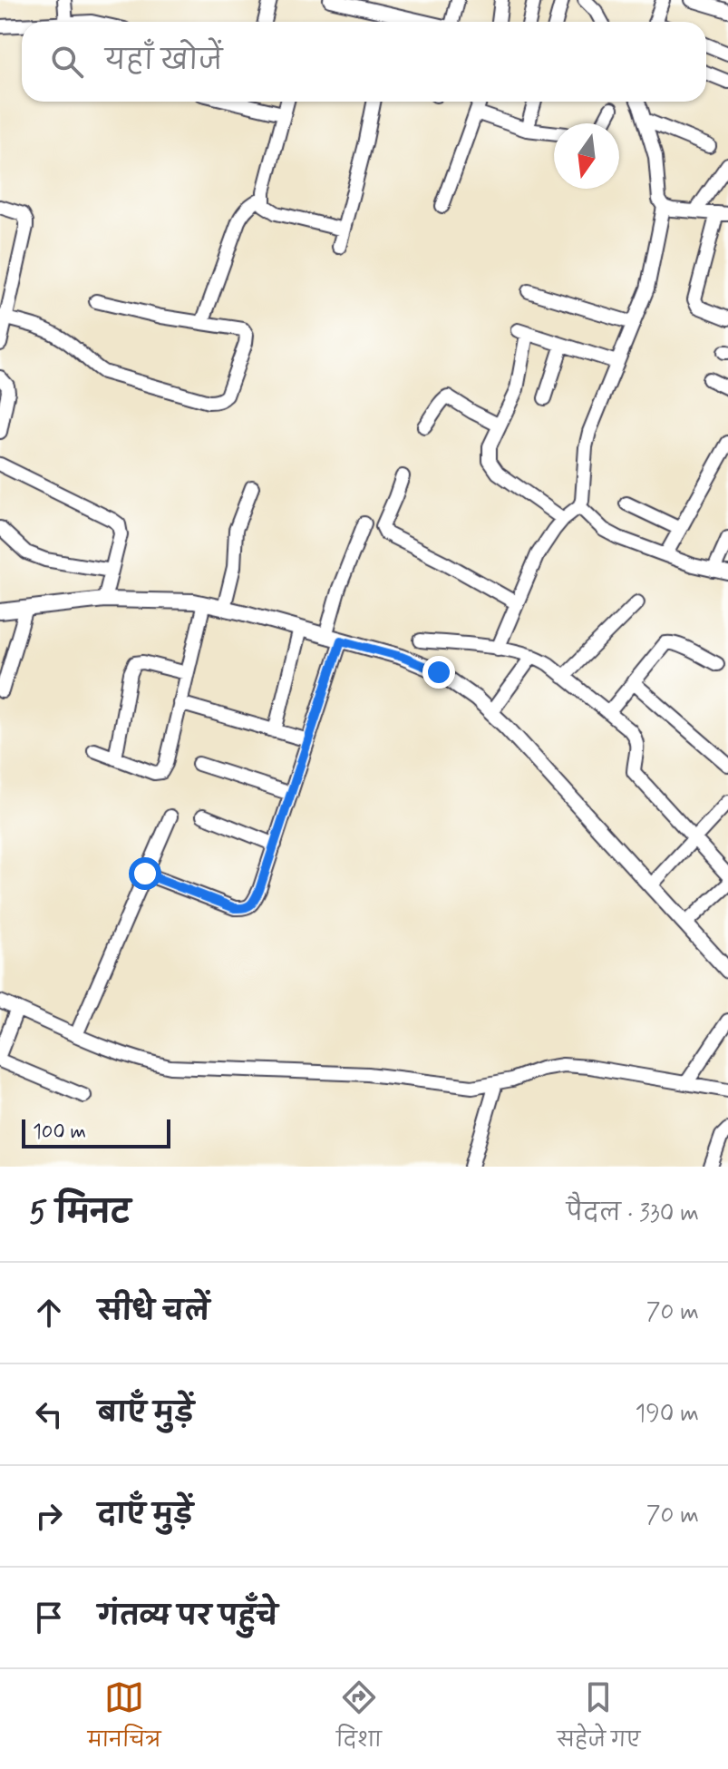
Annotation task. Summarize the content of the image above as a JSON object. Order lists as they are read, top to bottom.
{
  "scale_bar": "100 m",
  "north": "bottom",
  "page": {
    "search": "यहाँ खोजें",
    "scale": "100 m",
    "heading": ["5 मिनट", "पैदल · 330 m"],
    "list": [
      ["सीधे चलें", "70 m"],
      ["बाएँ मुड़ें", "190 m"],
      ["दाएँ मुड़ें", "70 m"],
      "गंतव्य पर पहुँचे"
    ],
    "nav": ["मानचित्र", "दिशा", "सहेजे गए"]
  }
}
